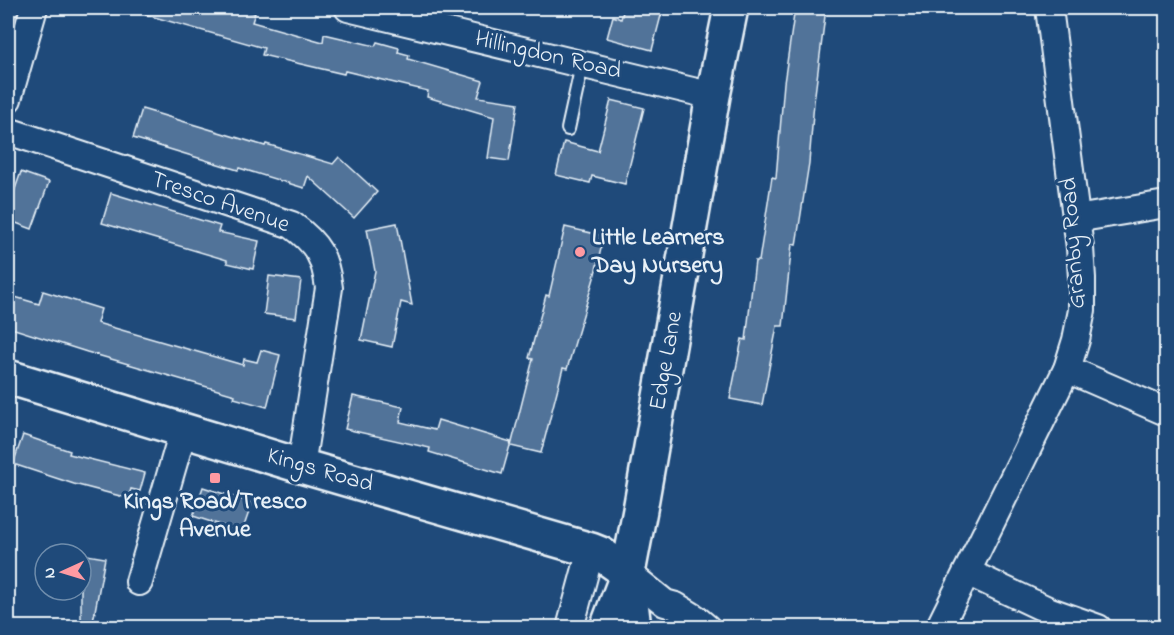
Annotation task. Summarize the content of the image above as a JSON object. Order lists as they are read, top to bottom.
{
  "streets": {
    "main road": ["Edge Lane", "Kings Road"],
    "street": ["Hillingdon Road", "Tresco Avenue", "Granby Road"]
  },
  "crossings": [
    ["Hillingdon Road", "Edge Lane"],
    ["Tresco Avenue", "Kings Road"],
    ["Edge Lane", "Kings Road"]
  ],
  "places": {
    "other": ["Little Learners Day Nursery"],
    "transit": ["Kings Road/Tresco Avenue"]
  },
  "north": "left"
}
